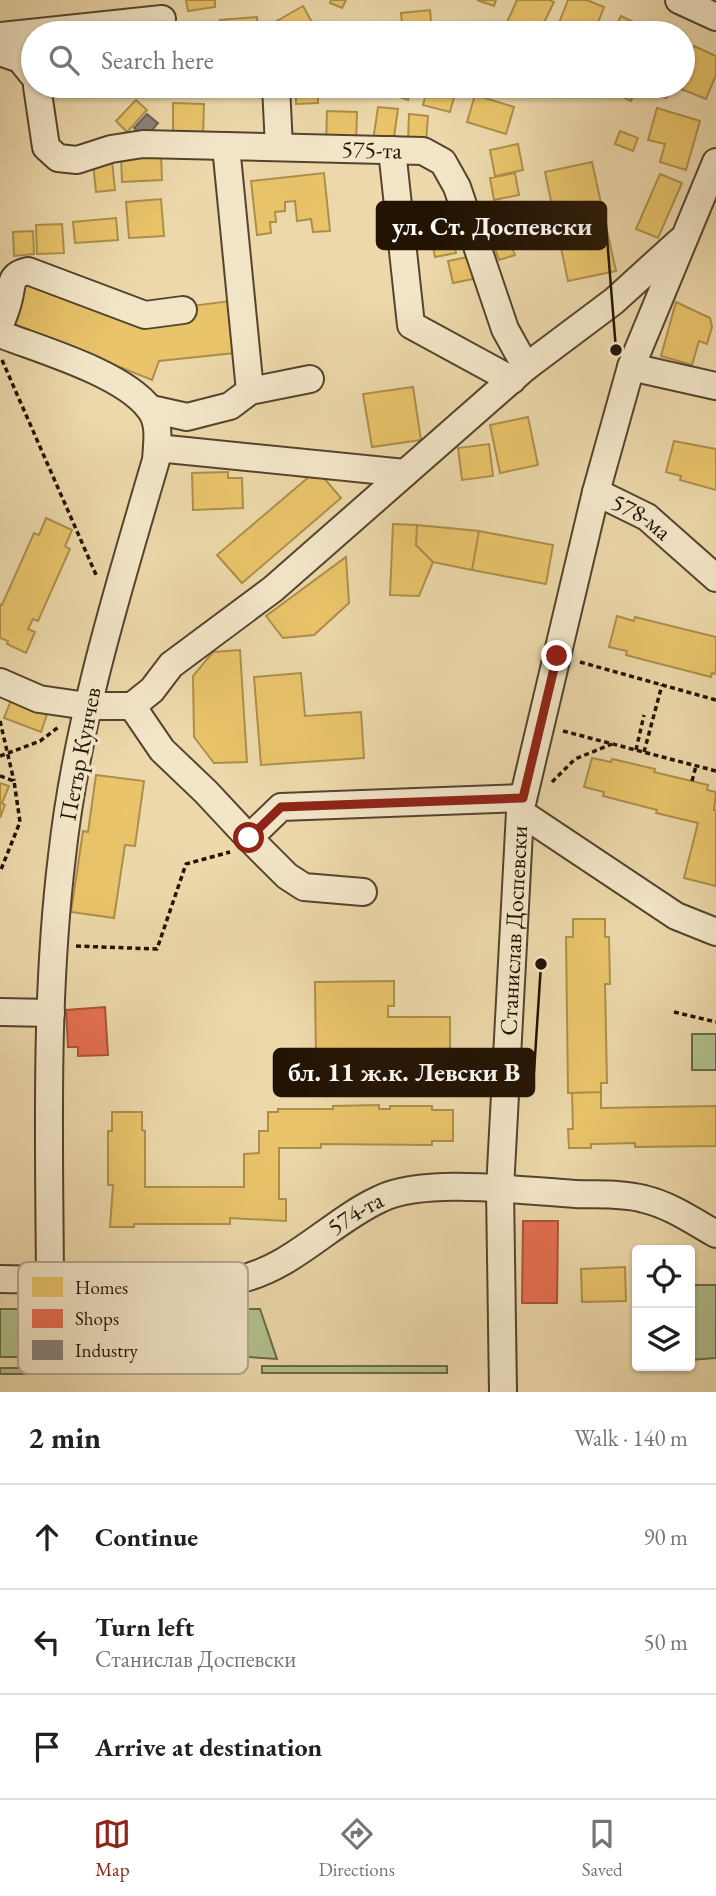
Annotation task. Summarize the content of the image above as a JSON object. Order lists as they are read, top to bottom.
{
  "streets": {
    "street": [
      "575-та",
      "578-ма",
      "Петър Кунчев",
      "Станислав Доспевски",
      "574-та"
    ]
  },
  "crossings": [
    ["578-ма", "Станислав Доспевски"],
    ["Станислав Доспевски", "574-та"]
  ],
  "places": ["ул. Ст. Доспевски", "бл. 11 ж.к. Левски В"],
  "legend": ["Homes", "Shops", "Industry"],
  "page": {
    "search": "Search here",
    "heading": ["2 min", "Walk · 140 m"],
    "list": [
      ["Continue", "90 m"],
      ["Turn left", "Станислав Доспевски", "50 m"],
      "Arrive at destination"
    ],
    "nav": ["Map", "Directions", "Saved"]
  }
}
